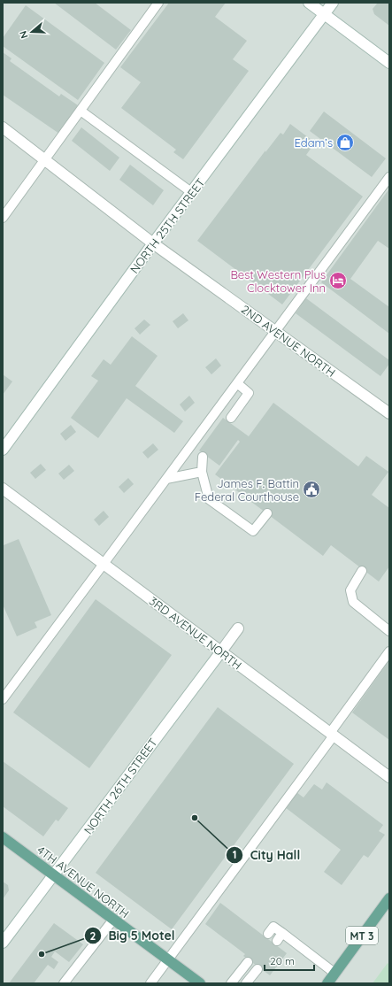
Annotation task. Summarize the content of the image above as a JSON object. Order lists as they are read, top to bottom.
{
  "streets": {
    "main road": ["4TH AVENUE NORTH", "MT 3"],
    "street": [
      "NORTH 25TH STREET",
      "2ND AVENUE NORTH",
      "3RD AVENUE NORTH",
      "NORTH 26TH STREET"
    ]
  },
  "crossings": [
    ["NORTH 25TH STREET", "2ND AVENUE NORTH"],
    ["3RD AVENUE NORTH", "NORTH 26TH STREET"],
    ["NORTH 26TH STREET", "4TH AVENUE NORTH"]
  ],
  "places": {
    "shop": ["Edam’s"],
    "hotel": ["Best Western Plus Clocktower Inn"],
    "public building": ["James F. Battin Federal Courthouse"],
    "other": ["City Hall", "Big 5 Motel"]
  },
  "scale_bar": "20 m",
  "north": "left"
}
